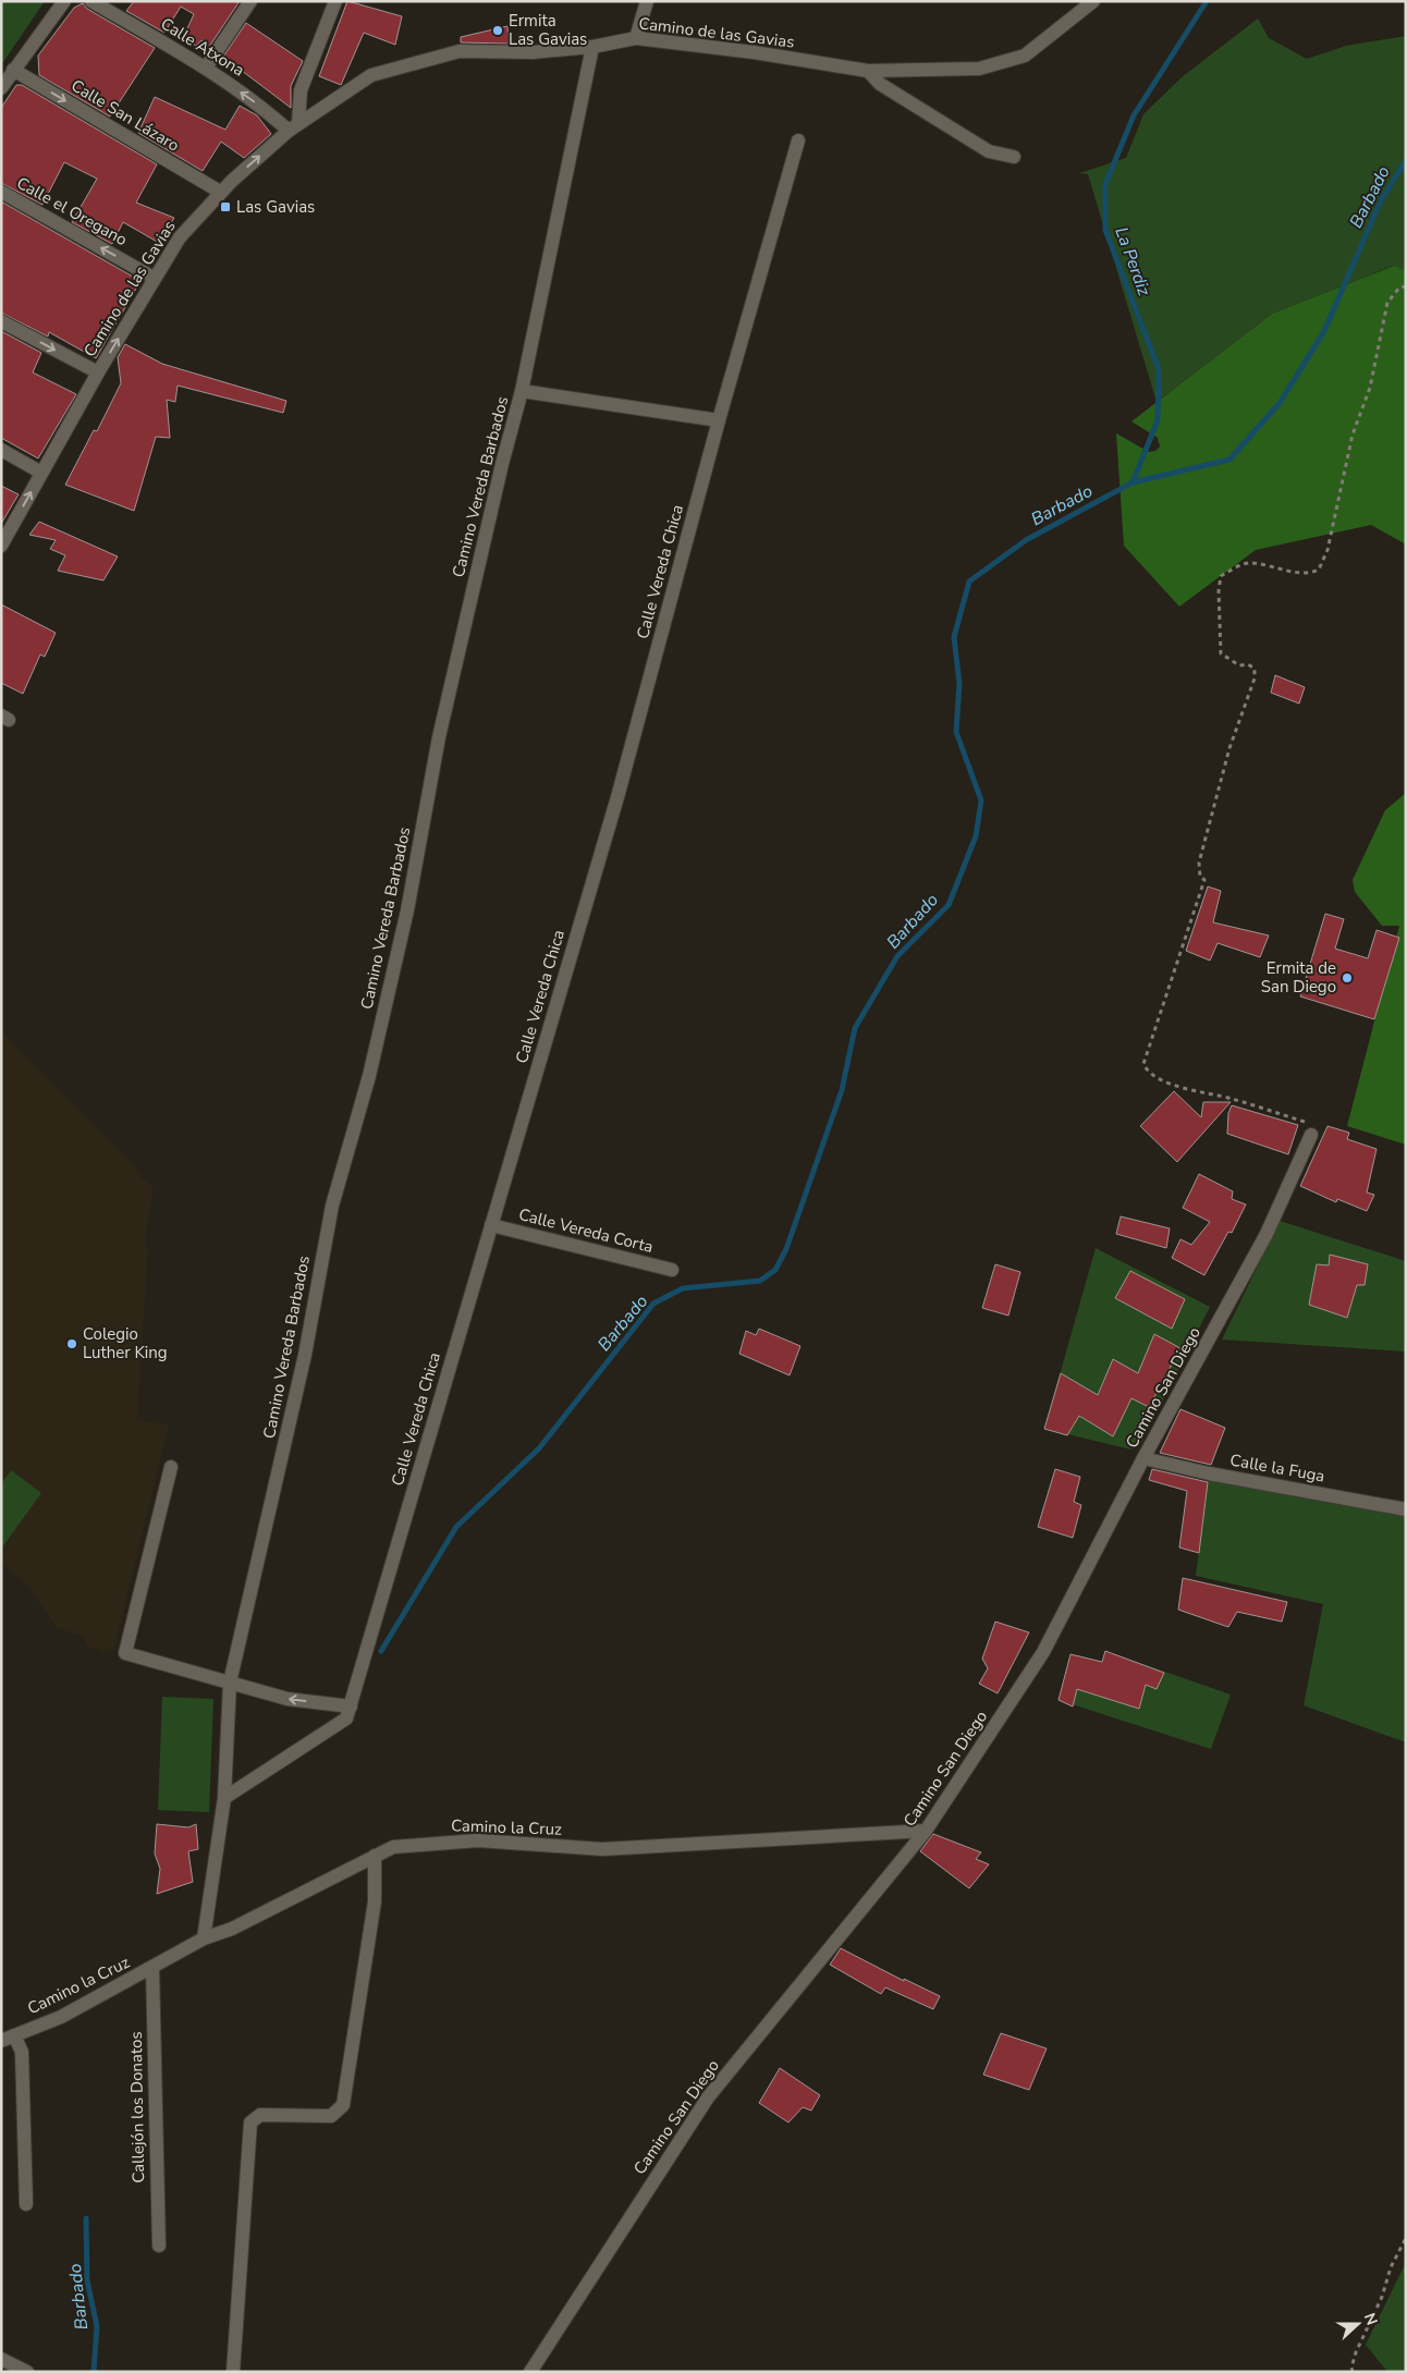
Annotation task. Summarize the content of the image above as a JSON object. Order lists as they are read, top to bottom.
{
  "streets": {
    "street": [
      "Camino de las Gavias",
      "Calle Atxona",
      "Calle San Lázaro",
      "Calle el Oregano",
      "Camino Vereda Barbados",
      "Calle Vereda Chica",
      "Calle Vereda Corta",
      "Camino San Diego",
      "Calle la Fuga",
      "Camino la Cruz",
      "Callejón los Donatos"
    ]
  },
  "crossings": [
    ["Camino de las Gavias", "Calle Atxona"],
    ["Camino de las Gavias", "Calle San Lázaro"],
    ["Camino de las Gavias", "Calle el Oregano"],
    ["Camino de las Gavias", "Camino Vereda Barbados"],
    ["Camino Vereda Barbados", "Calle Vereda Chica"],
    ["Camino Vereda Barbados", "Camino la Cruz"],
    ["Calle Vereda Chica", "Calle Vereda Corta"],
    ["Camino San Diego", "Calle la Fuga"],
    ["Camino San Diego", "Camino la Cruz"],
    ["Camino la Cruz", "Callejón los Donatos"]
  ],
  "one_way": ["Calle Atxona", "Calle San Lázaro"],
  "water": ["Barbado", "La Perdiz"],
  "places": {
    "other": ["Ermita Las Gavias", "Ermita de San Diego", "Colegio Luther King"],
    "transit": ["Las Gavias"]
  },
  "north": "right"
}
